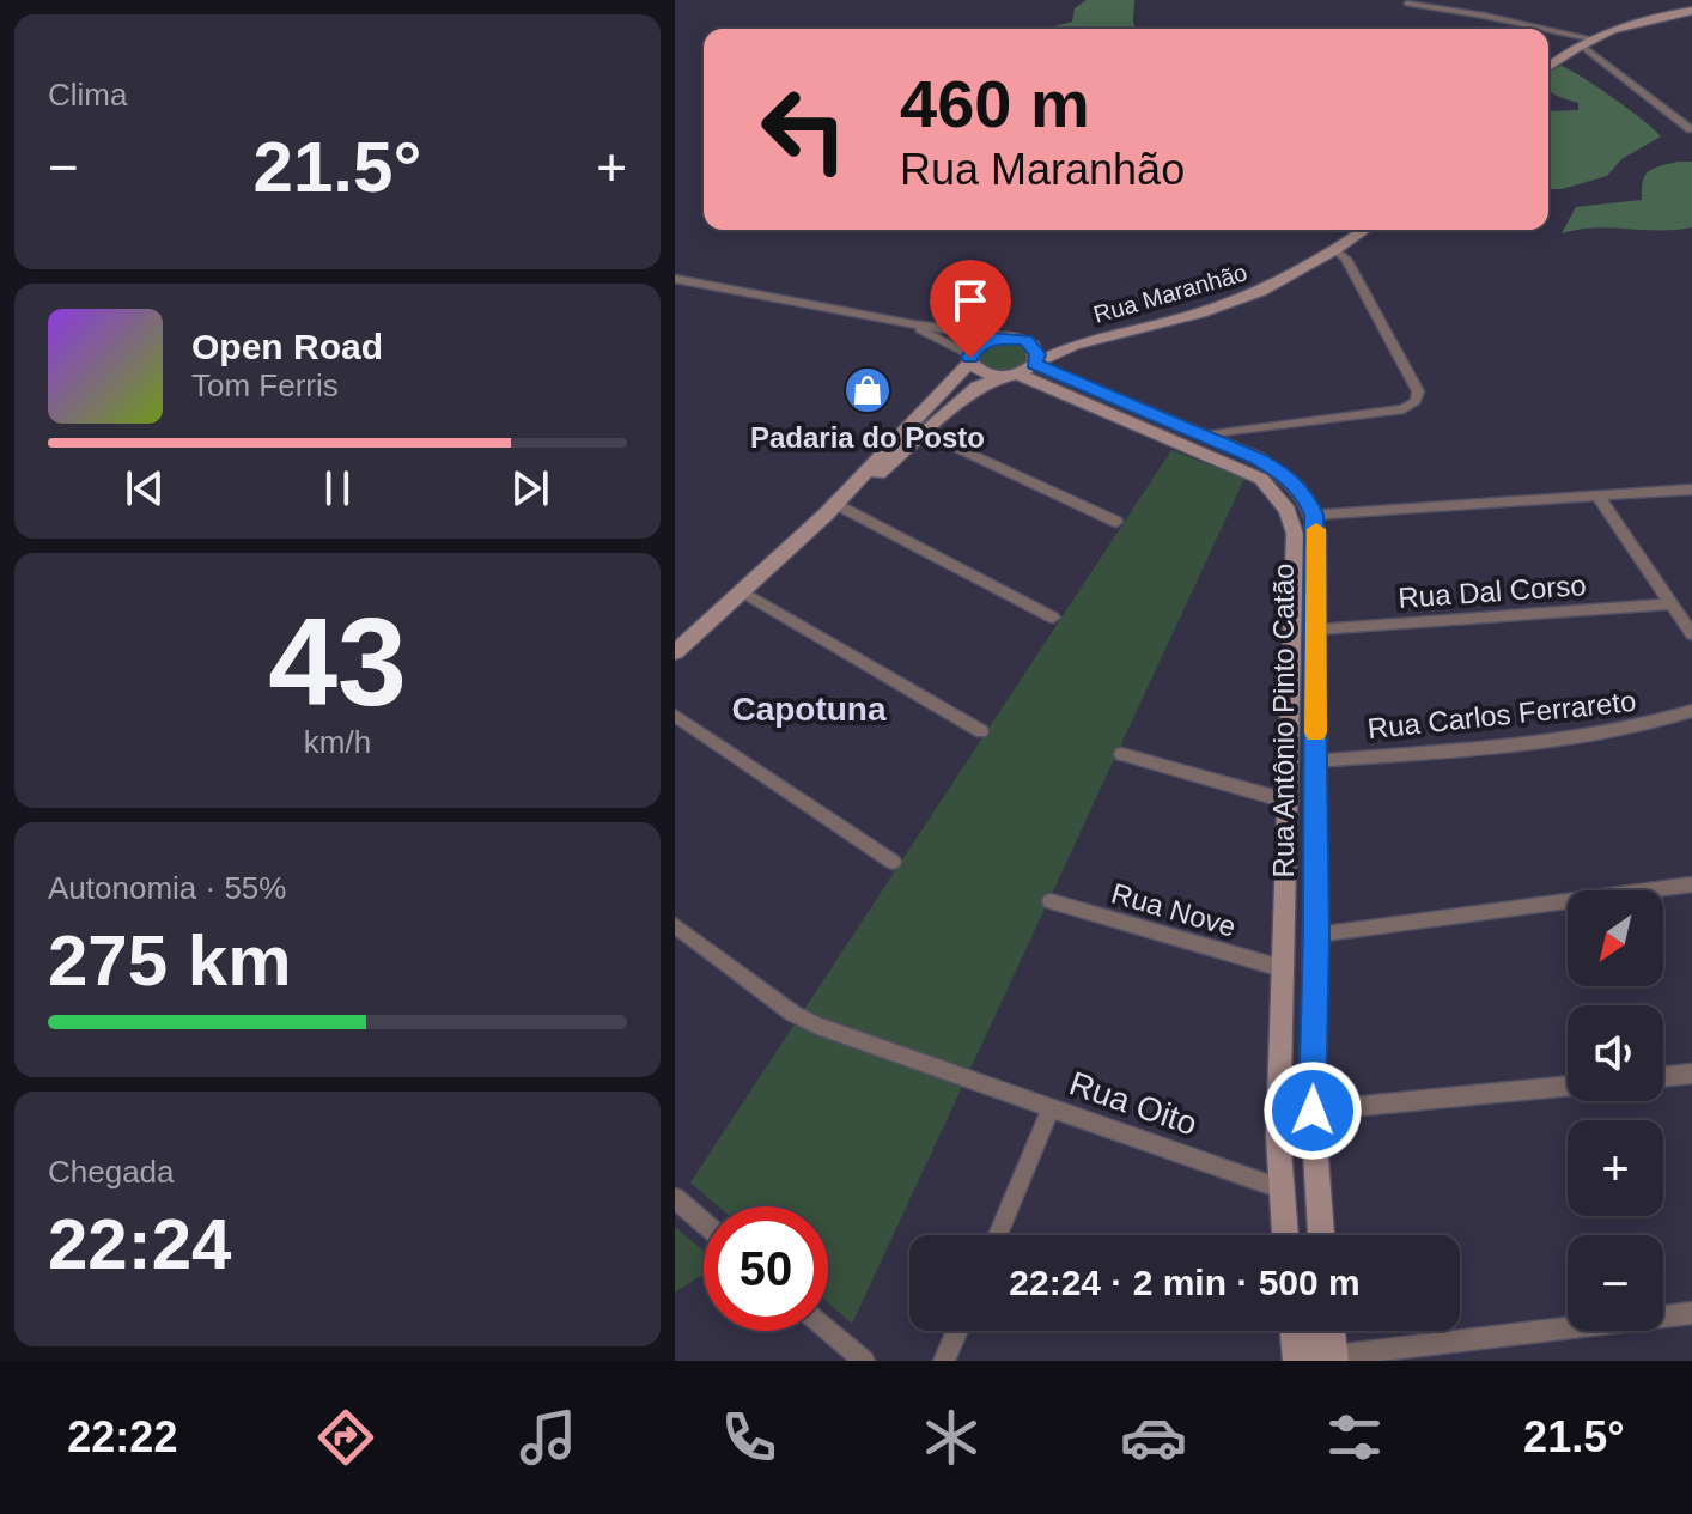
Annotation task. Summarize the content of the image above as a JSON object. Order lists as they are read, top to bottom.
{
  "streets": {
    "main road": ["Rua Maranhão", "Rua Antônio Pinto Catão"],
    "street": [
      "Rua Dal Corso",
      "Rua Carlos Ferrareto",
      "Rua Nove",
      "Rua Oito"
    ]
  },
  "crossings": [
    ["Rua Maranhão", "Rua Antônio Pinto Catão"],
    ["Rua Dal Corso", "Rua Antônio Pinto Catão"],
    ["Rua Carlos Ferrareto", "Rua Antônio Pinto Catão"],
    ["Rua Antônio Pinto Catão", "Rua Nove"],
    ["Rua Antônio Pinto Catão", "Rua Oito"]
  ],
  "districts": ["Capotuna"],
  "places": {
    "shop": ["Padaria do Posto"]
  },
  "north": "bottom left",
  "page": {
    "tile": [
      "Clima",
      ["43", "km/h"],
      ["Autonomia · 55%", "275 km"],
      ["Chegada", "22:24"]
    ],
    "turn": ["460 m", "Rua Maranhão"],
    "heat": ["−", "21.5°", "+"],
    "song": ["Open Road", "Tom Ferris"],
    "map_buttons": ["+", "−"],
    "limit": "50",
    "trip": "22:24 · 2 min · 500 m",
    "tabs": ["22:22", "21.5°"]
  }
}
